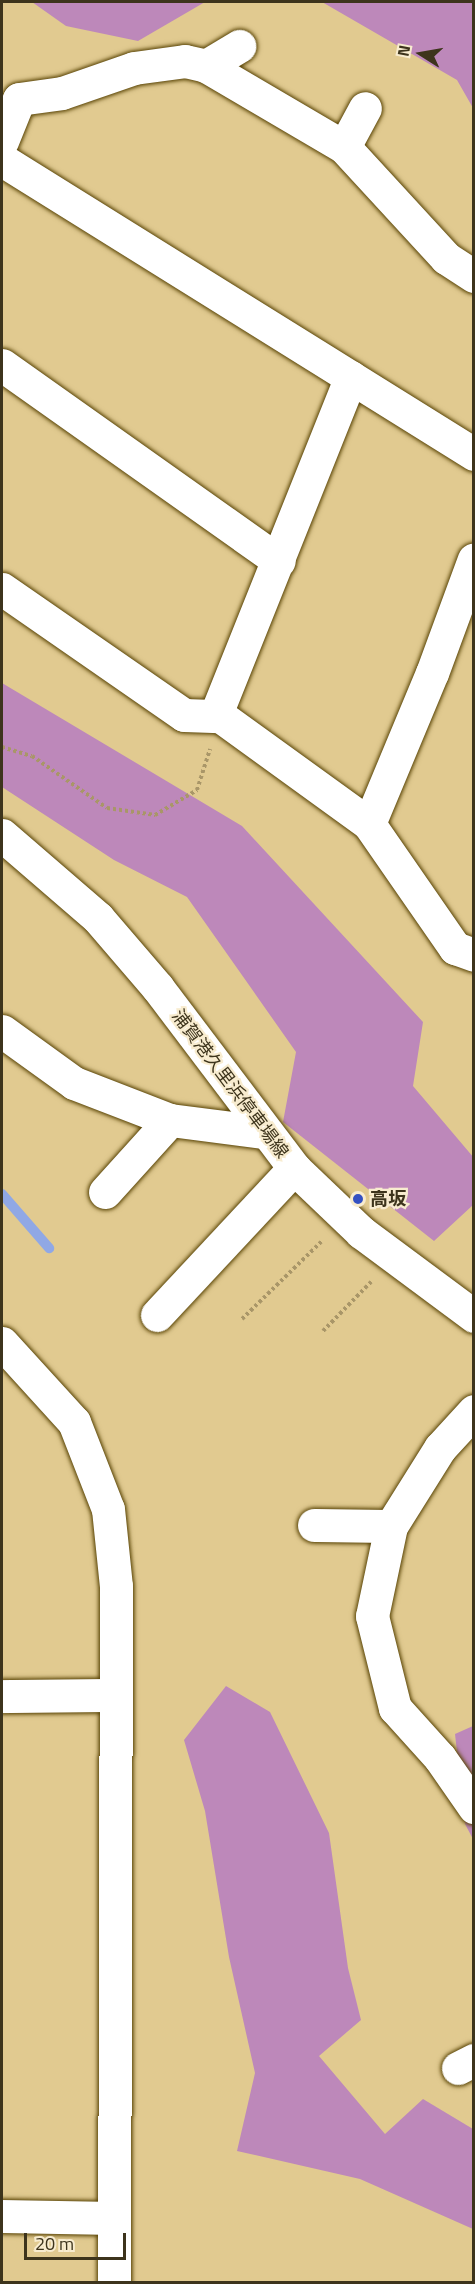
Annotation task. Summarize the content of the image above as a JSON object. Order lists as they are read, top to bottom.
{
  "streets": {
    "street": ["浦賀港久里浜停車場線"]
  },
  "places": ["高坂"],
  "scale_bar": "20 m",
  "north": "left"
}
